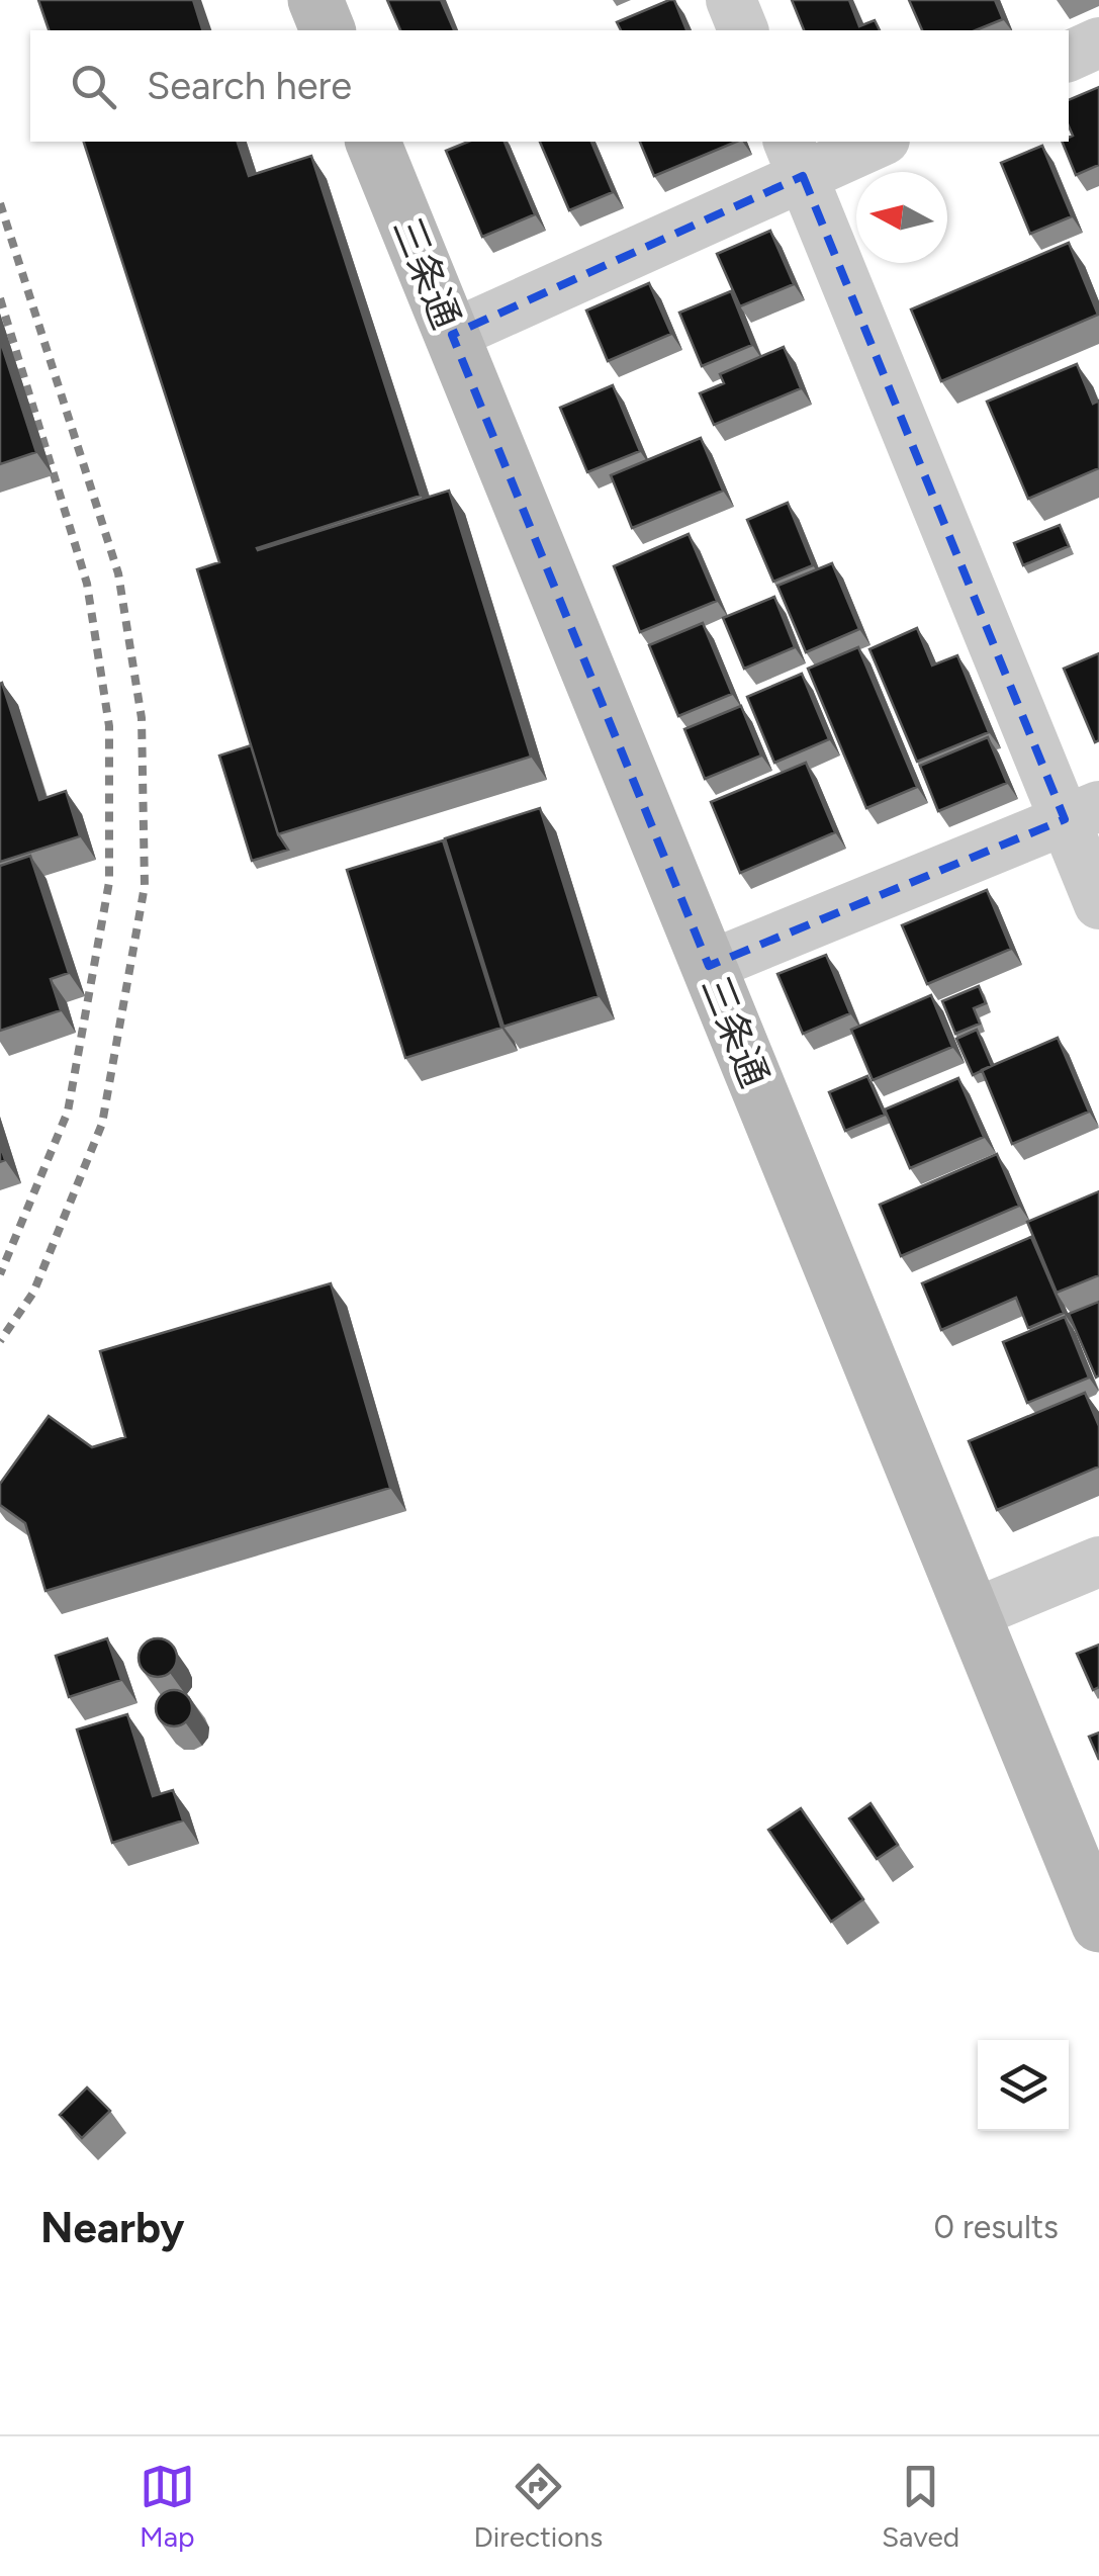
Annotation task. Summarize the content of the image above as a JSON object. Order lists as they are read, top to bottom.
{
  "streets": {
    "street": ["三条通"]
  },
  "north": "left",
  "page": {
    "search": "Search here",
    "heading": ["Nearby", "0 results"],
    "nav": ["Map", "Directions", "Saved"]
  }
}
